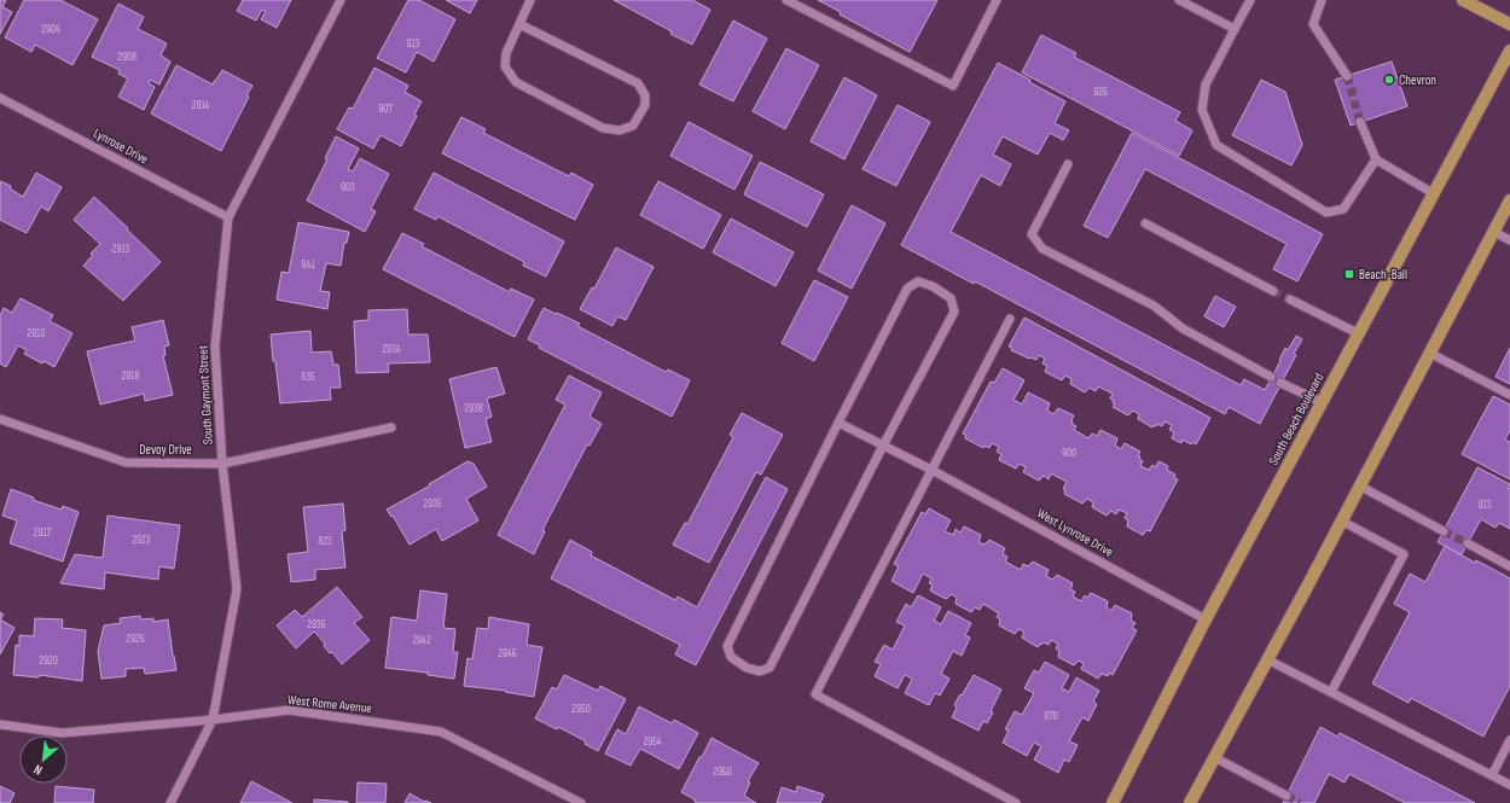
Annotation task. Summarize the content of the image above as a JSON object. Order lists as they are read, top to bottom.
{
  "streets": {
    "main road": ["South Beach Boulevard"],
    "street": [
      "Lynrose Drive",
      "South Gaymont Street",
      "Devoy Drive",
      "West Lynrose Drive",
      "West Rome Avenue"
    ]
  },
  "crossings": [
    ["Lynrose Drive", "South Gaymont Street"],
    ["South Gaymont Street", "Devoy Drive"],
    ["South Gaymont Street", "West Rome Avenue"],
    ["South Beach Boulevard", "West Lynrose Drive"]
  ],
  "places": {
    "other": ["Chevron"],
    "transit": ["Beach-Ball"]
  },
  "house_numbers": [
    "2904",
    "913",
    "2908",
    "926",
    "2914",
    "907",
    "903",
    "2913",
    "841",
    "2910",
    "2934",
    "2918",
    "835",
    "2938",
    "900",
    "2935",
    "913",
    "2917",
    "2923",
    "823",
    "2936",
    "2926",
    "2942",
    "2946",
    "2920",
    "2950",
    "870",
    "2954",
    "2960"
  ],
  "north": "bottom left"
}
